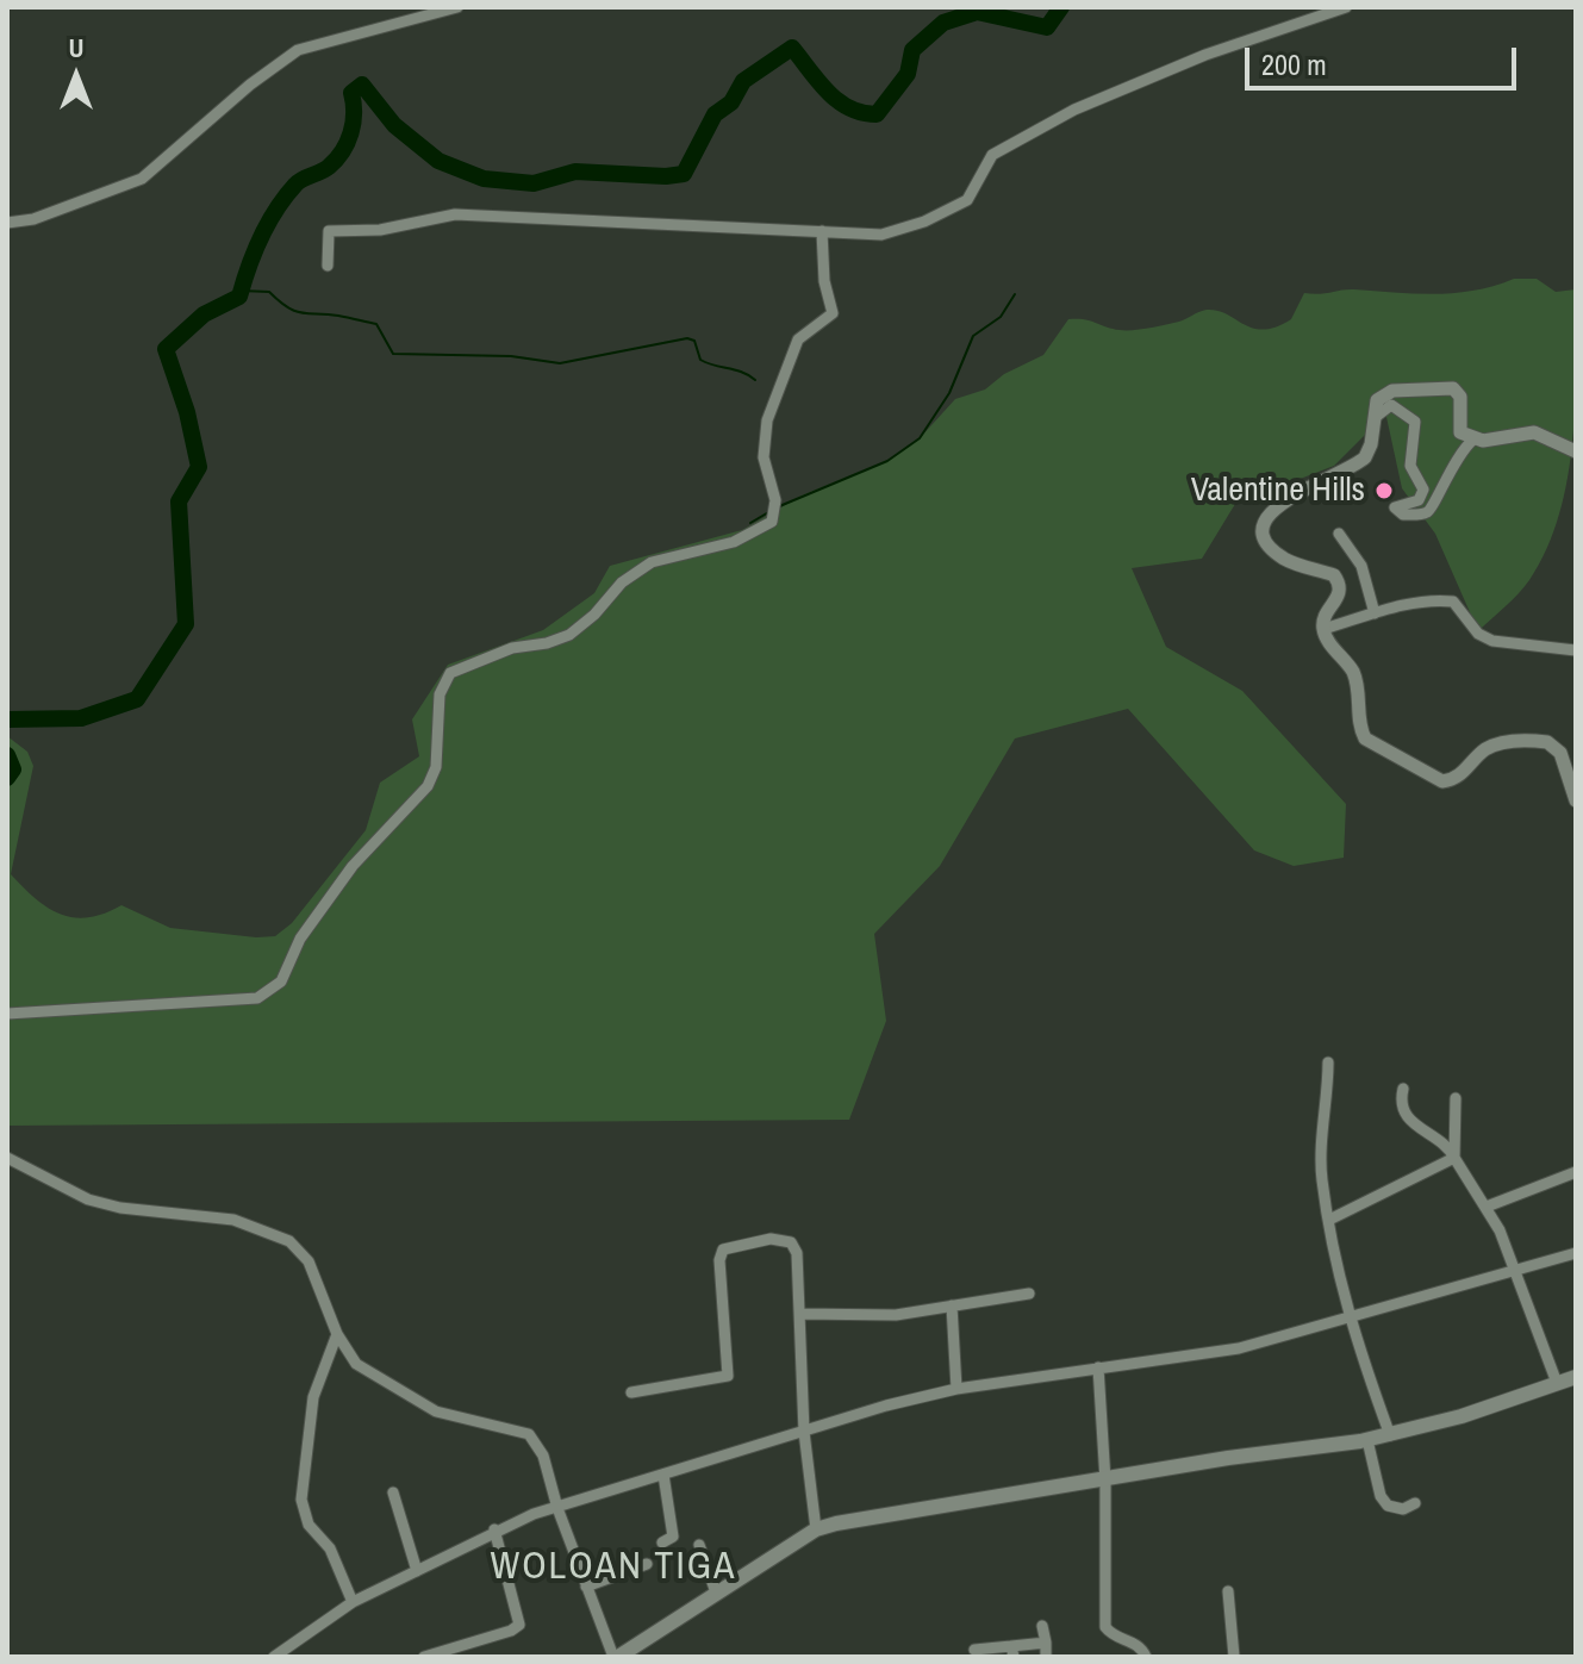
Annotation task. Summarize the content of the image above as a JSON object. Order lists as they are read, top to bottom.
{
  "districts": ["WOLOAN TIGA"],
  "places": ["Valentine Hills"],
  "scale_bar": "200 m",
  "north": "top"
}
